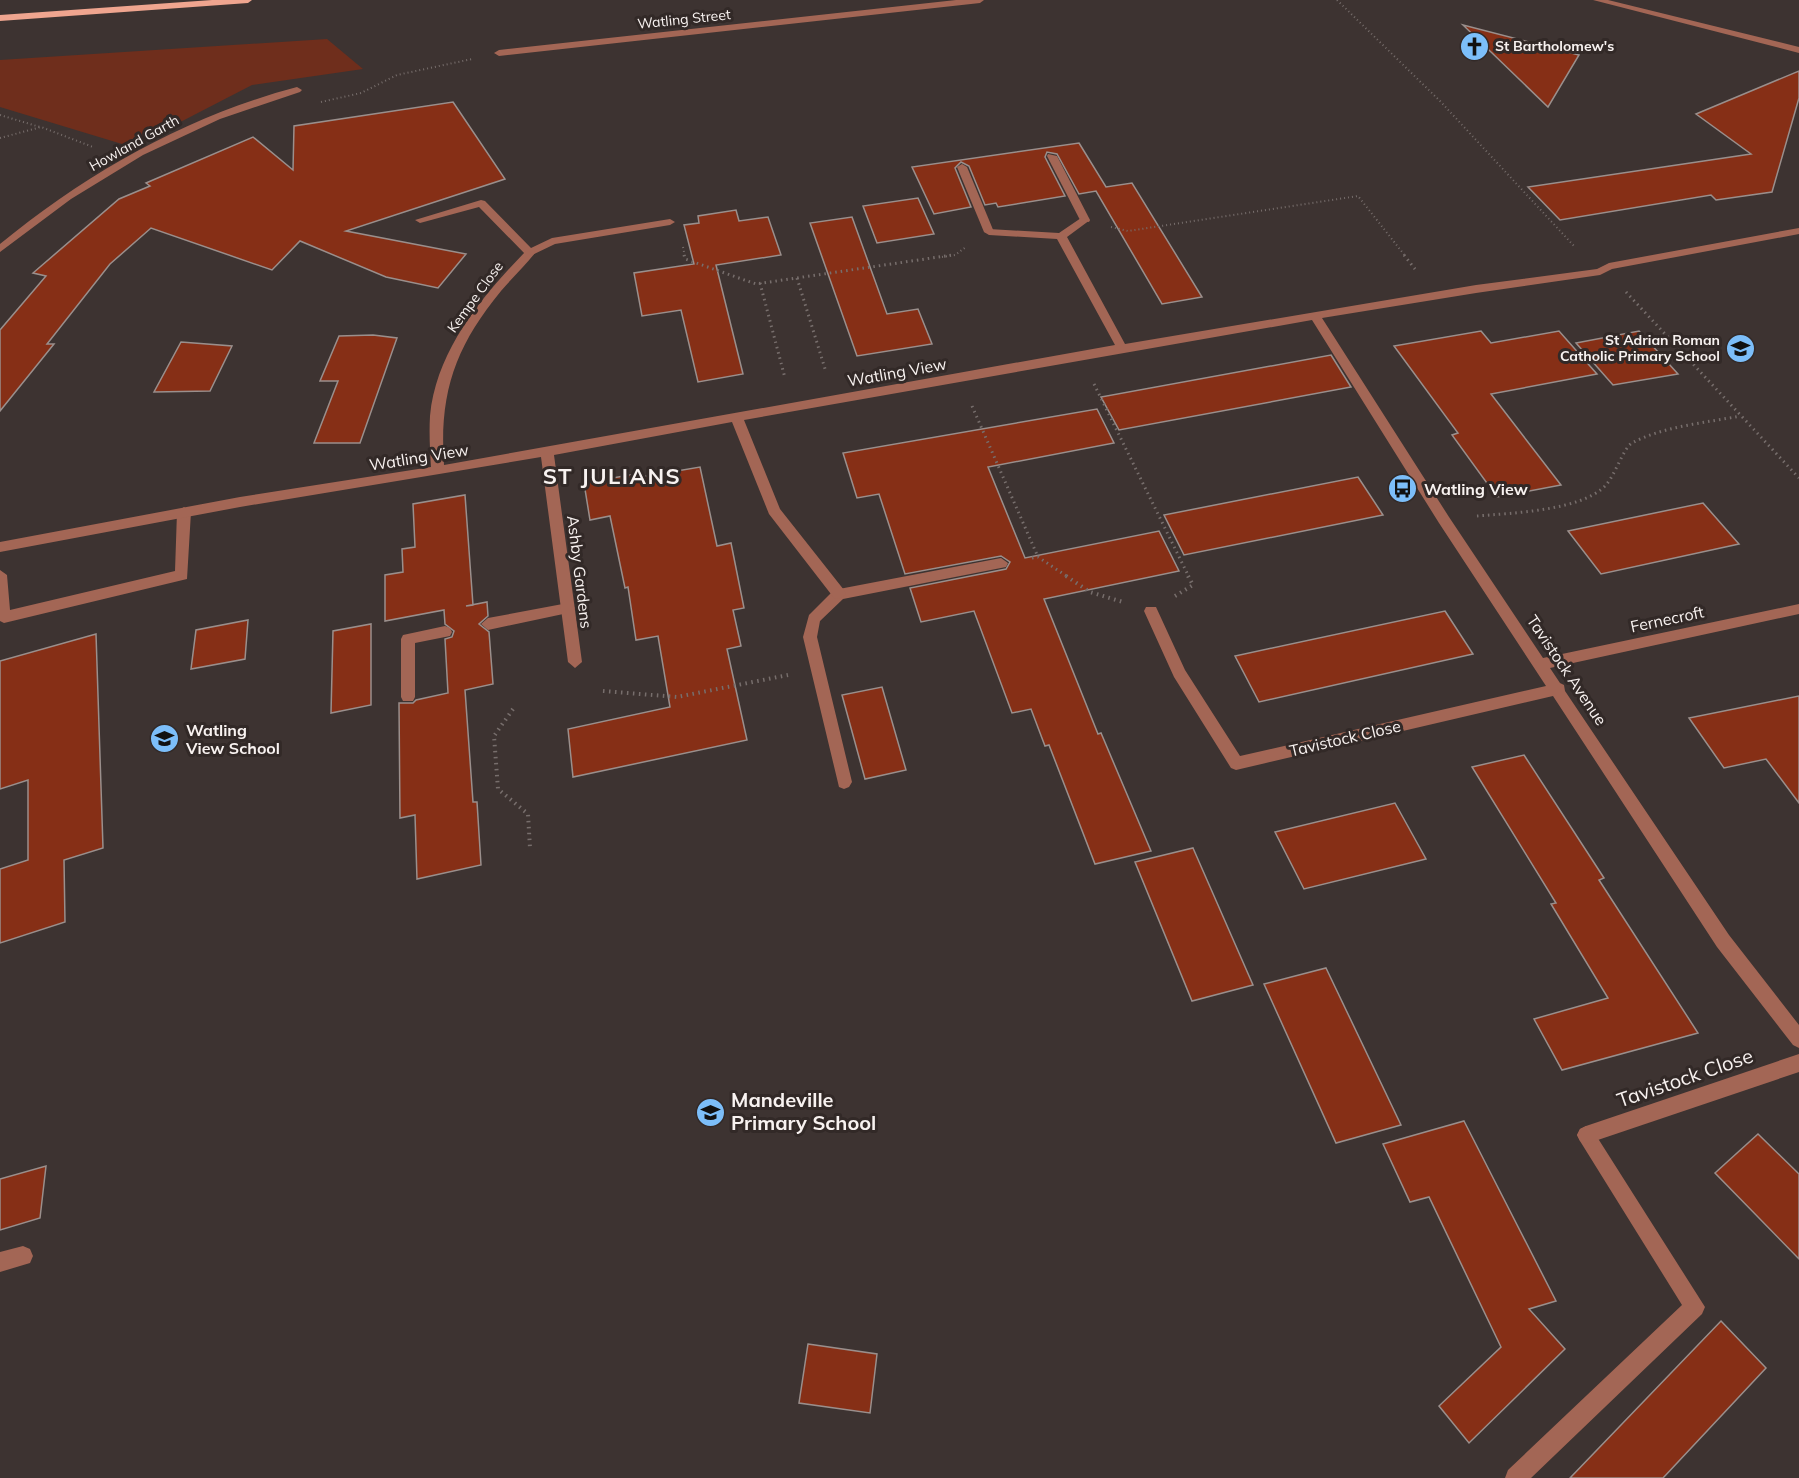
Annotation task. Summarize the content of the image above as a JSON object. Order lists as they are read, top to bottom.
{
  "streets": {
    "street": [
      "Watling Street",
      "Howland Garth",
      "Kempe Close",
      "Watling View",
      "Ashby Gardens",
      "Fernecroft",
      "Tavistock Avenue",
      "Tavistock Close"
    ]
  },
  "crossings": [
    ["Kempe Close", "Watling View"],
    ["Watling View", "Ashby Gardens"],
    ["Watling View", "Tavistock Avenue"],
    ["Fernecroft", "Tavistock Avenue"],
    ["Tavistock Avenue", "Tavistock Close"]
  ],
  "districts": ["ST JULIANS"],
  "places": {
    "church": ["St Bartholomew's"],
    "school or university": ["St Adrian Roman Catholic Primary School", "Watling View School", "Mandeville Primary School"],
    "bus stop": ["Watling View"]
  }
}
